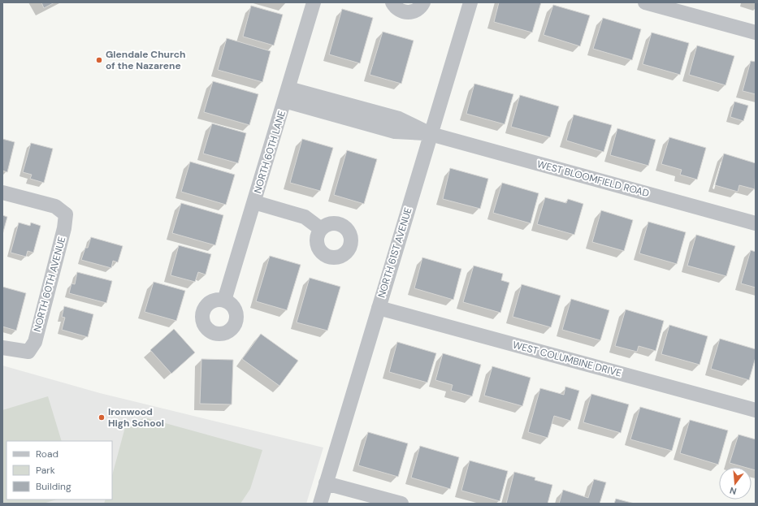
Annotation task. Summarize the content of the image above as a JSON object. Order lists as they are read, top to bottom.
{
  "streets": {
    "street": [
      "NORTH 60TH LANE",
      "WEST BLOOMFIELD ROAD",
      "NORTH 61ST AVENUE",
      "NORTH 60TH AVENUE",
      "WEST COLUMBINE DRIVE"
    ]
  },
  "crossings": [
    ["NORTH 60TH LANE", "WEST BLOOMFIELD ROAD"],
    ["WEST BLOOMFIELD ROAD", "NORTH 61ST AVENUE"],
    ["NORTH 61ST AVENUE", "WEST COLUMBINE DRIVE"]
  ],
  "places": ["Glendale Church of the Nazarene", "Ironwood High School"],
  "legend": ["Road", "Park", "Building"],
  "north": "bottom"
}
